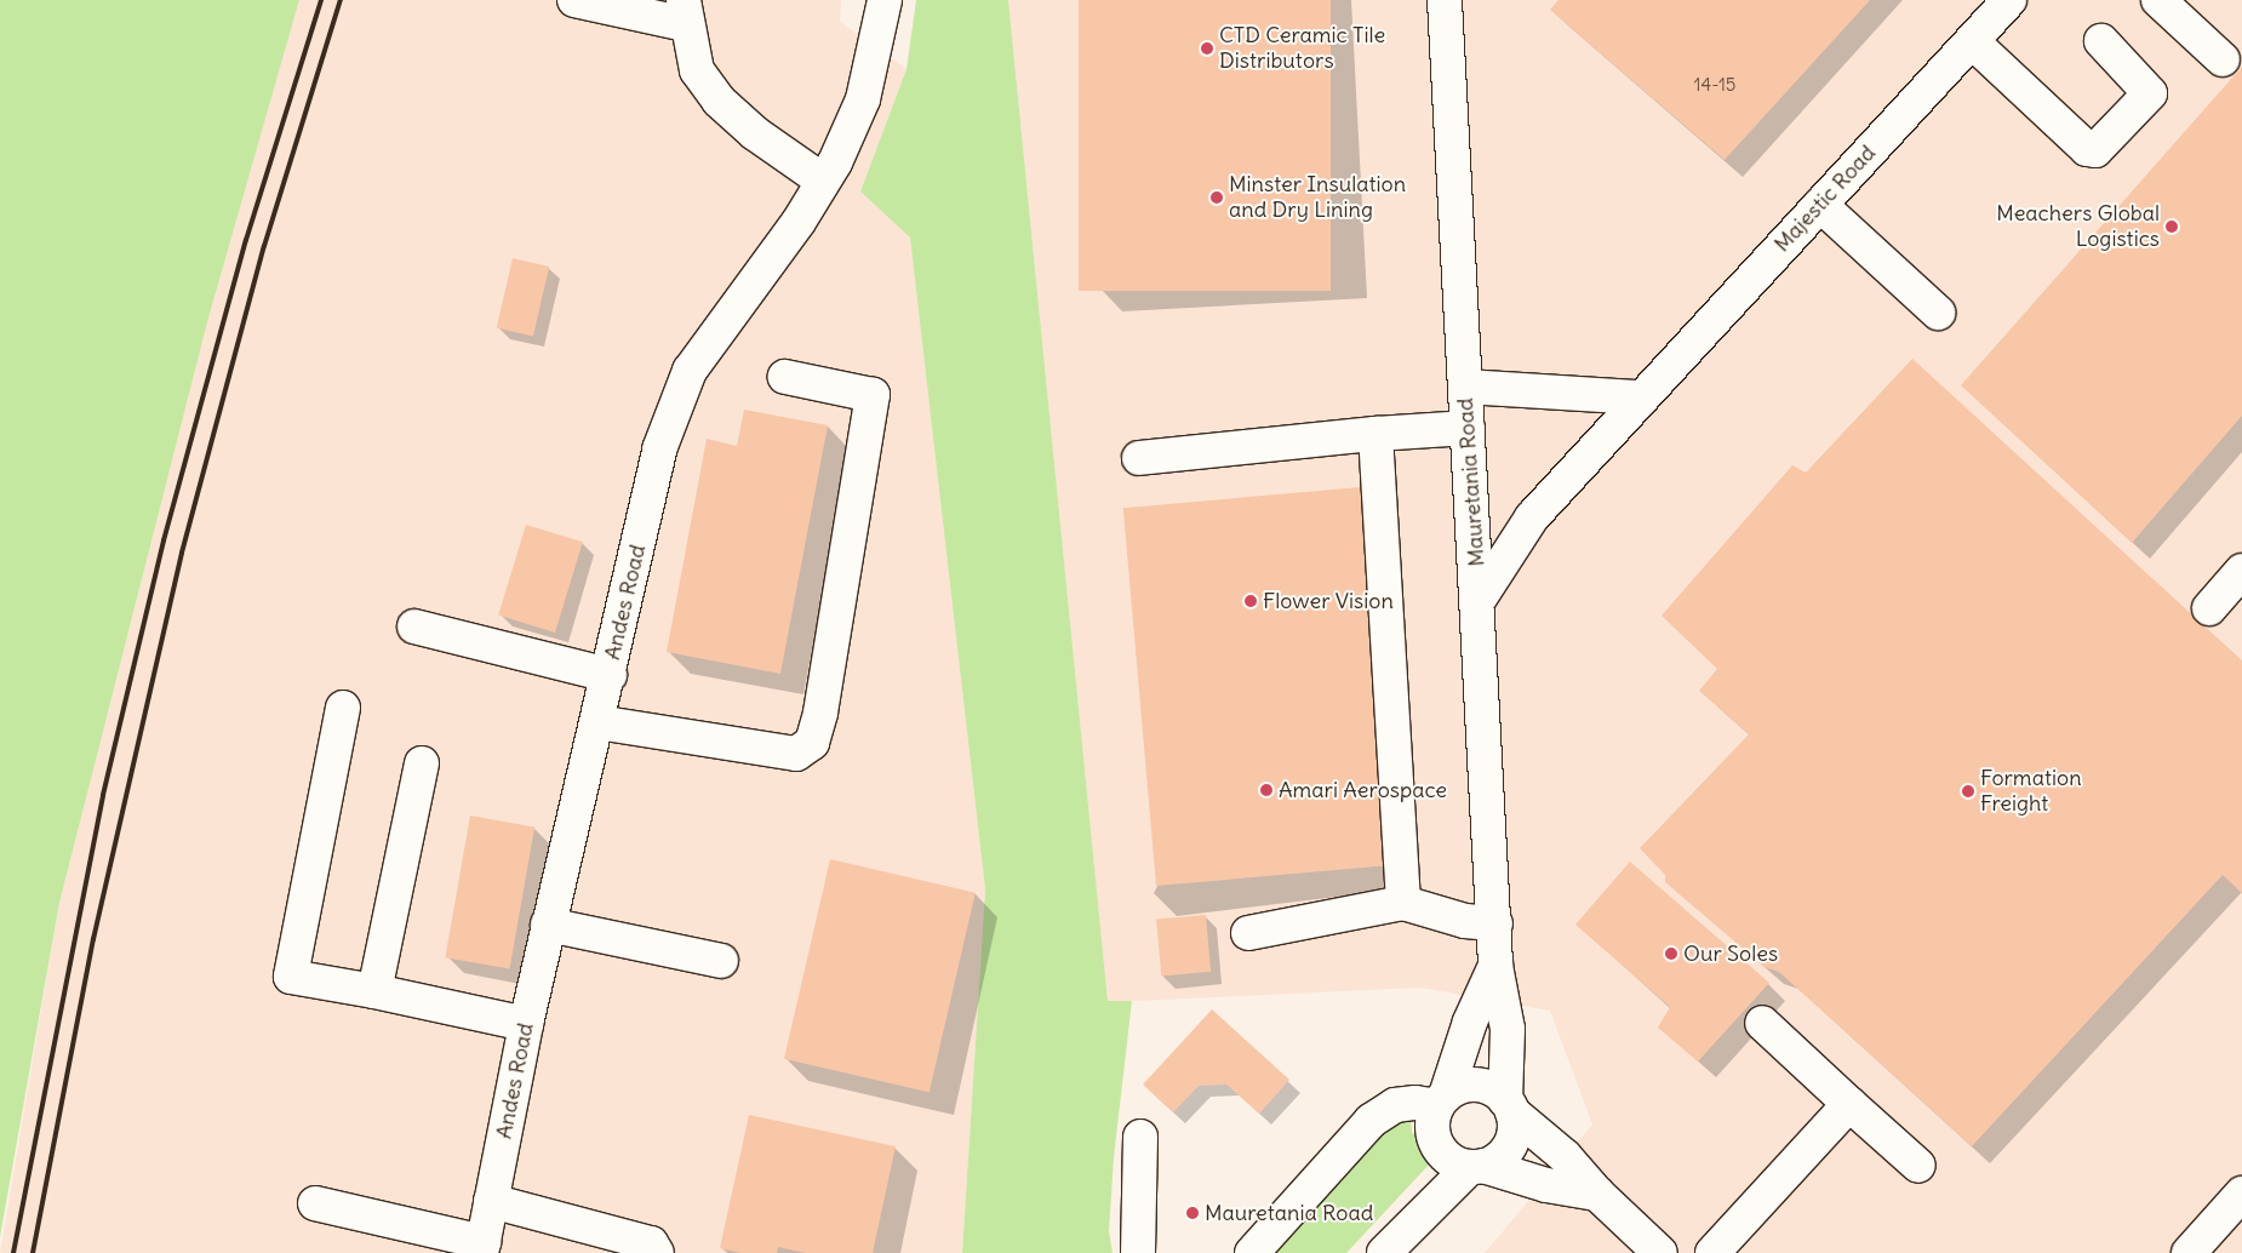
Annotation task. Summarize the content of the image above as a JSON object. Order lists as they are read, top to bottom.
{
  "streets": {
    "street": ["Majestic Road", "Mauretania Road", "Andes Road"]
  },
  "crossings": [
    ["Majestic Road", "Mauretania Road"]
  ],
  "places": [
    "CTD Ceramic Tile Distributors",
    "Minster Insulation and Dry Lining",
    "Meachers Global Logistics",
    "Flower Vision",
    "Amari Aerospace",
    "Formation Freight",
    "Our Soles",
    "Mauretania Road"
  ],
  "house_numbers": ["14-15"]
}
